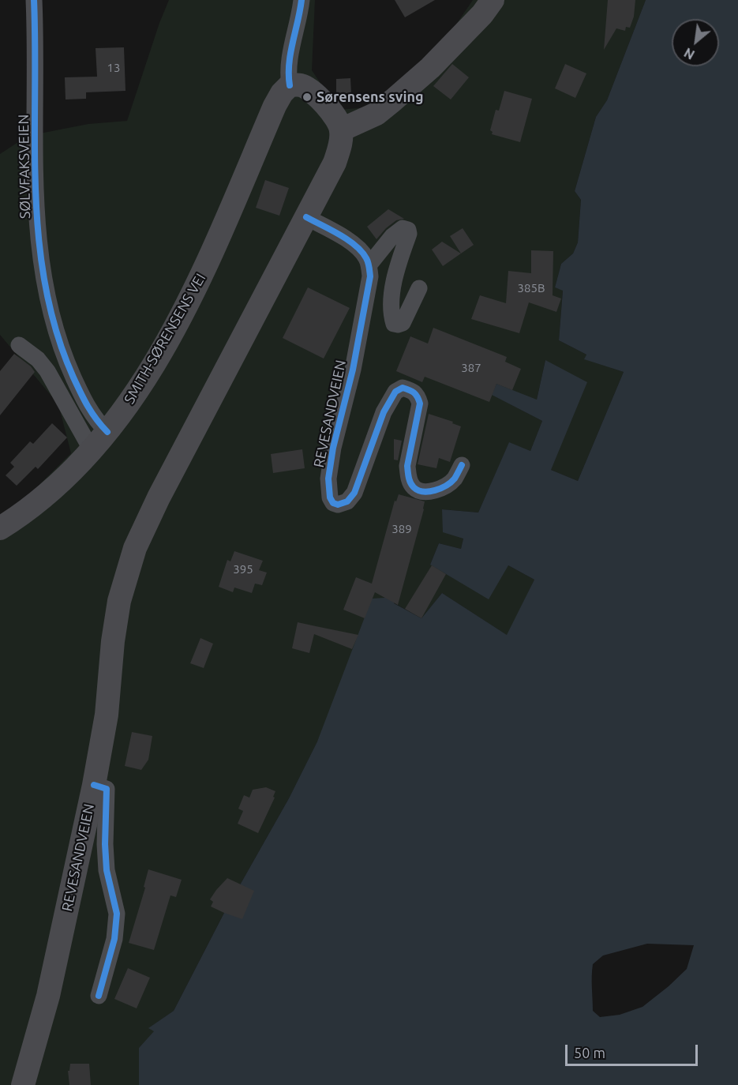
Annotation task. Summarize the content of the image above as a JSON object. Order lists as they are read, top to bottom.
{
  "streets": {
    "main road": ["SMITH-SØRENSENS VEI", "REVESANDVEIEN"],
    "street": ["SØLVFAKSVEIEN"]
  },
  "crossings": [
    ["SØLVFAKSVEIEN", "SMITH-SØRENSENS VEI"]
  ],
  "places": ["Sørensens sving"],
  "house_numbers": [
    "13",
    "385B",
    "387",
    "389",
    "395"
  ],
  "scale_bar": "50 m",
  "north": "bottom left"
}
